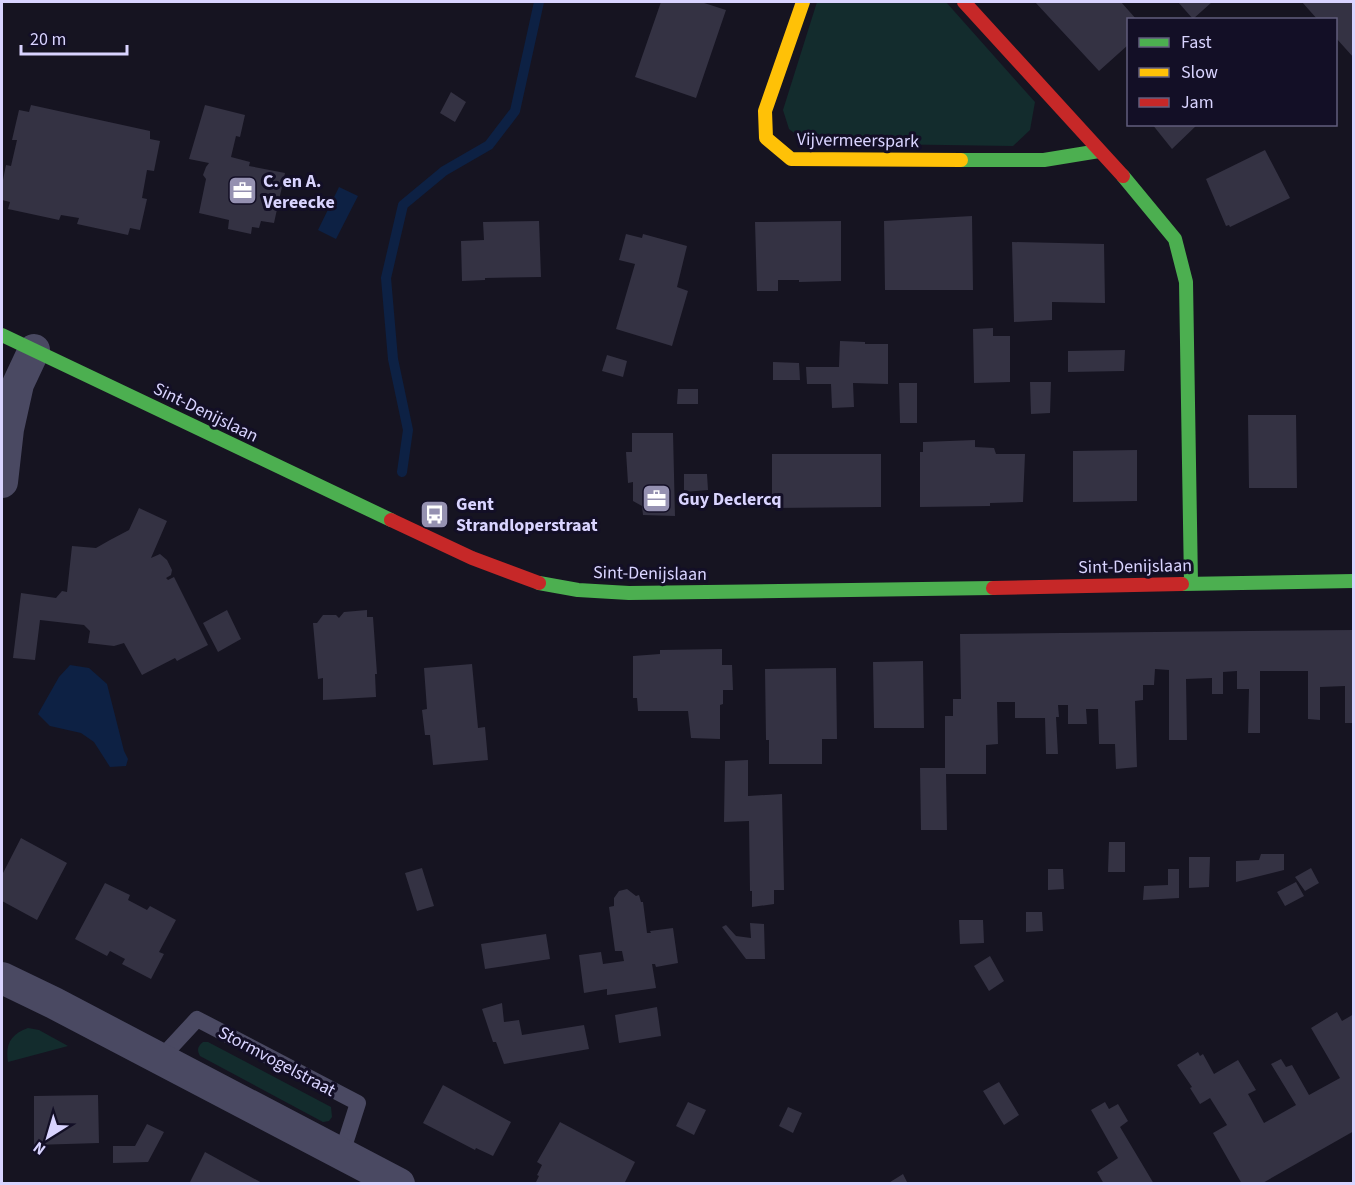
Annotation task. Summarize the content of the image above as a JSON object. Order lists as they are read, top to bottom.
{
  "streets": {
    "street": ["Vijvermeerspark", "Sint-Denijslaan"],
    "lane": ["Stormvogelstraat"]
  },
  "places": {
    "office": ["C. en A. Vereecke", "Guy Declercq"],
    "bus stop": ["Gent Strandloperstraat"]
  },
  "legend": ["Fast", "Slow", "Jam"],
  "scale_bar": "20 m",
  "north": "bottom left"
}
